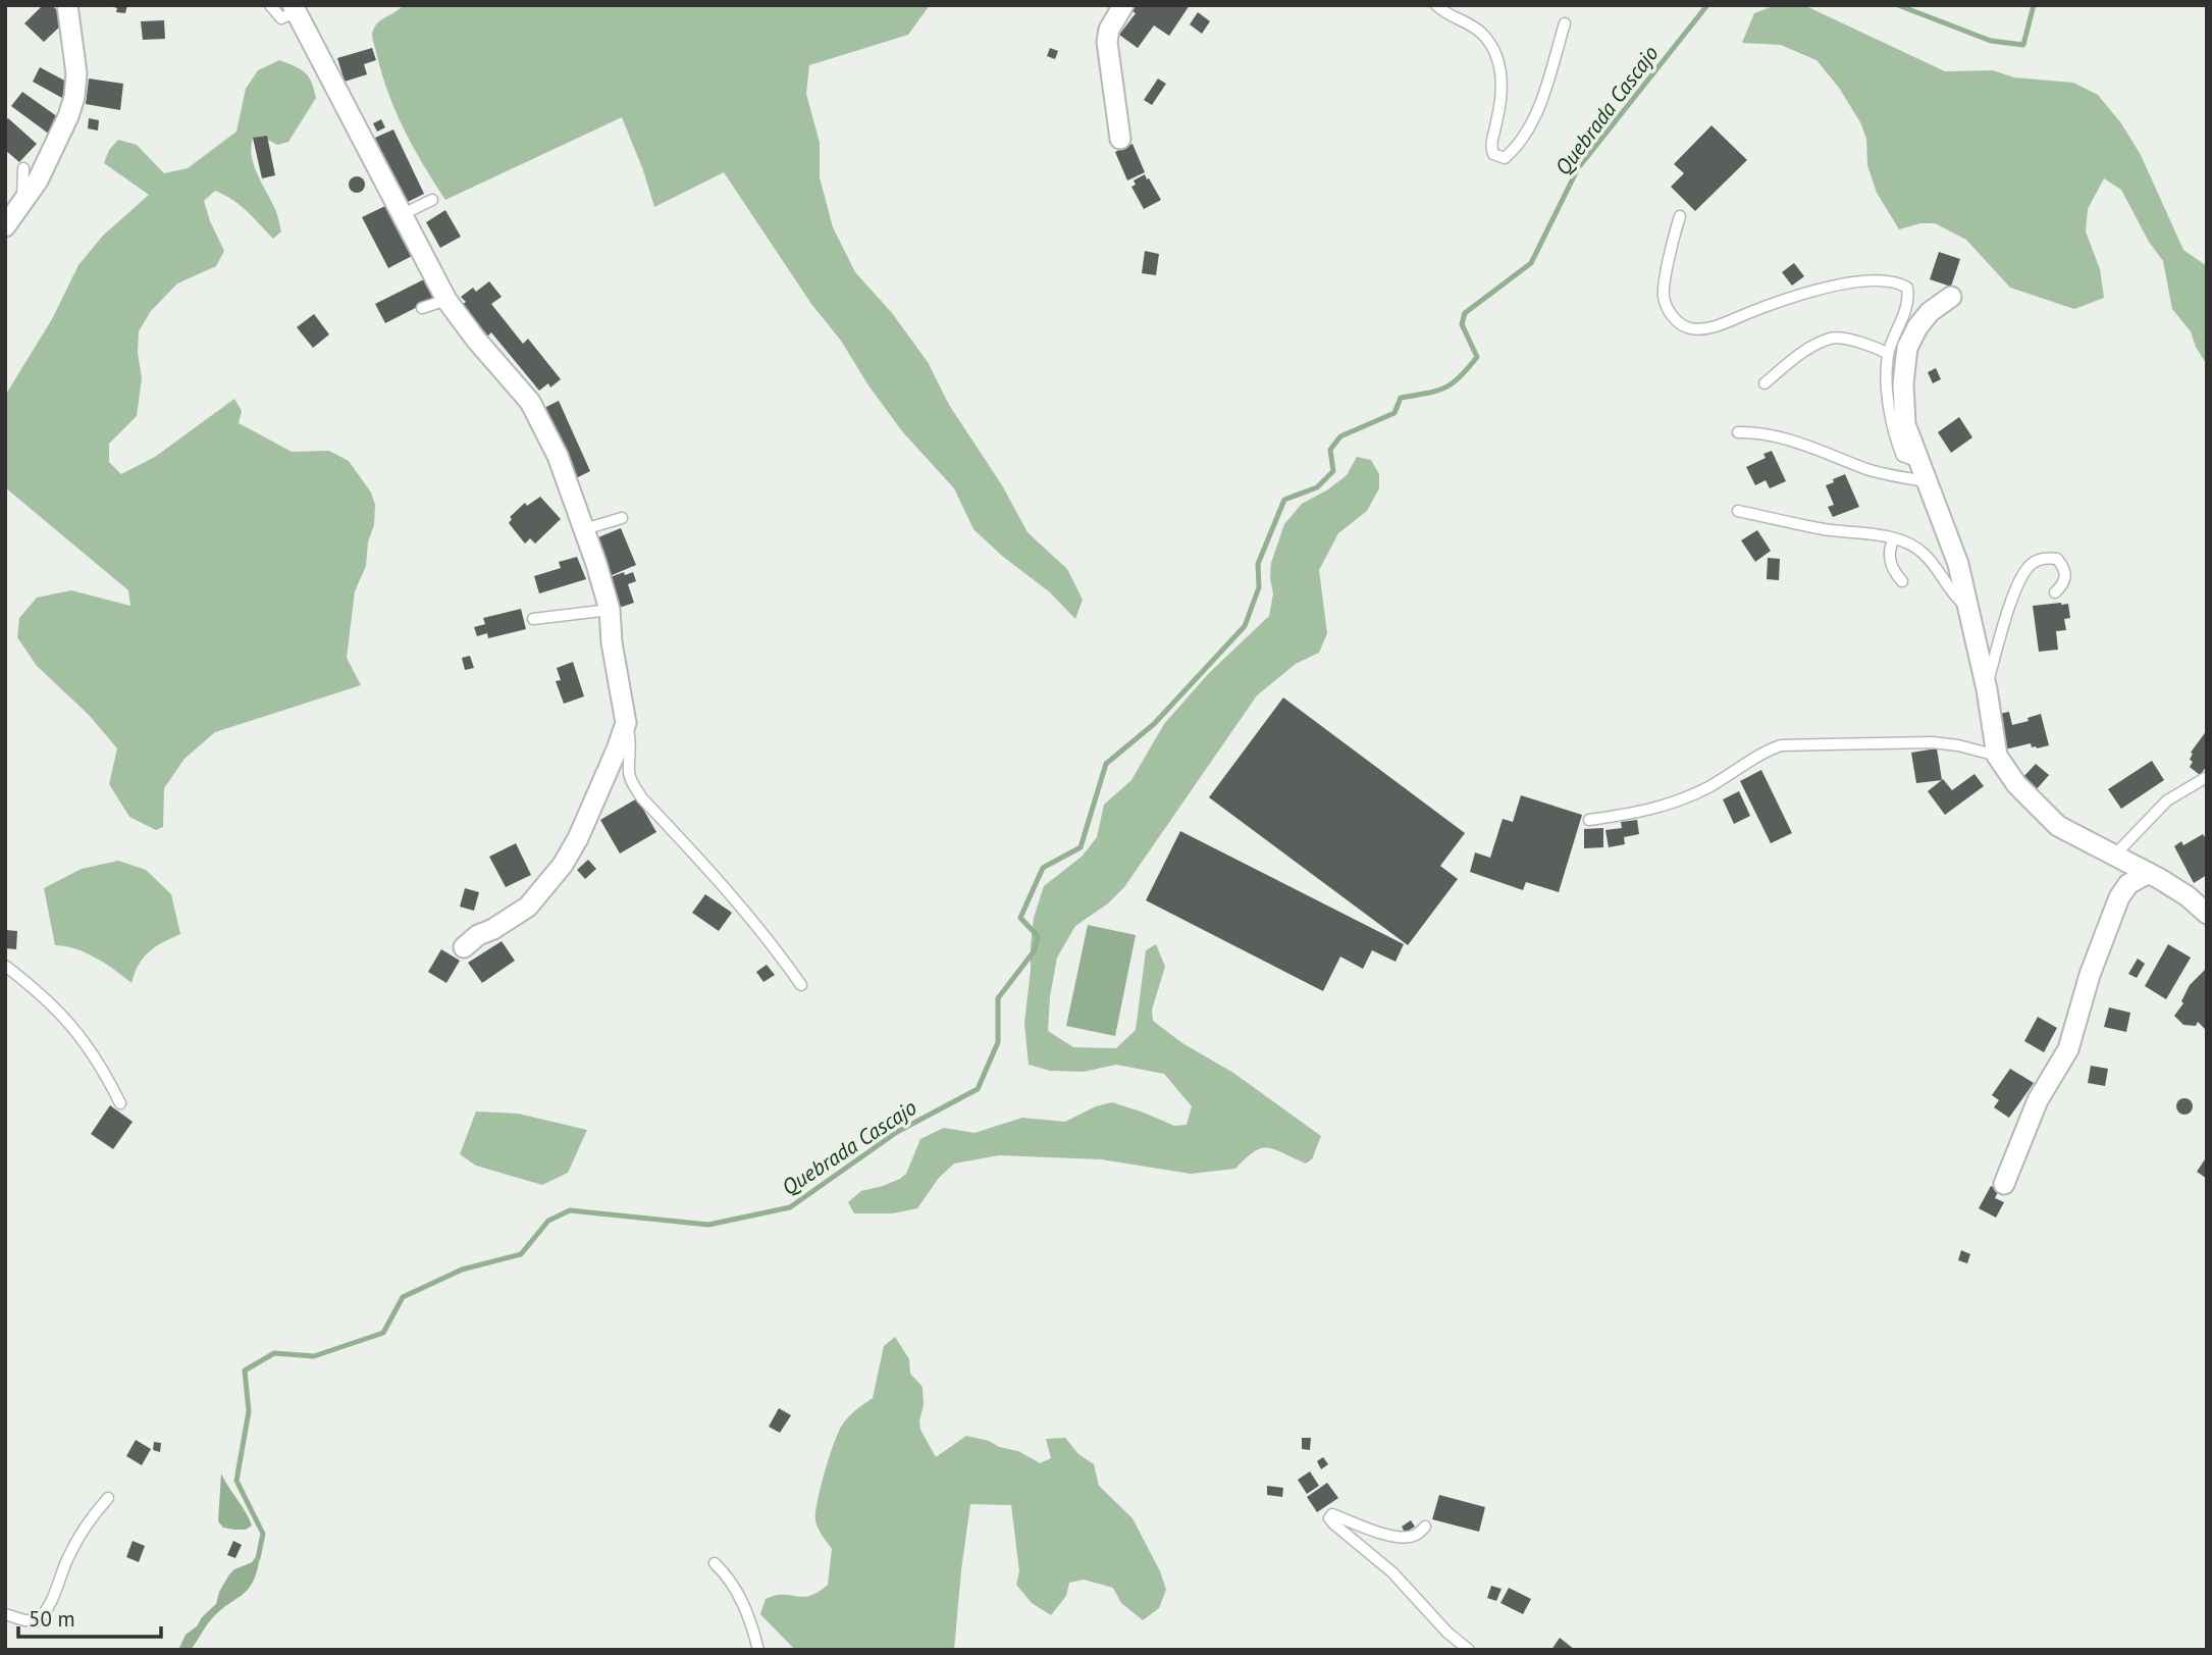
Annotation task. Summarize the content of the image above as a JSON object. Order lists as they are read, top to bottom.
{
  "water": ["Quebrada Cascajo"],
  "scale_bar": "50 m"
}
